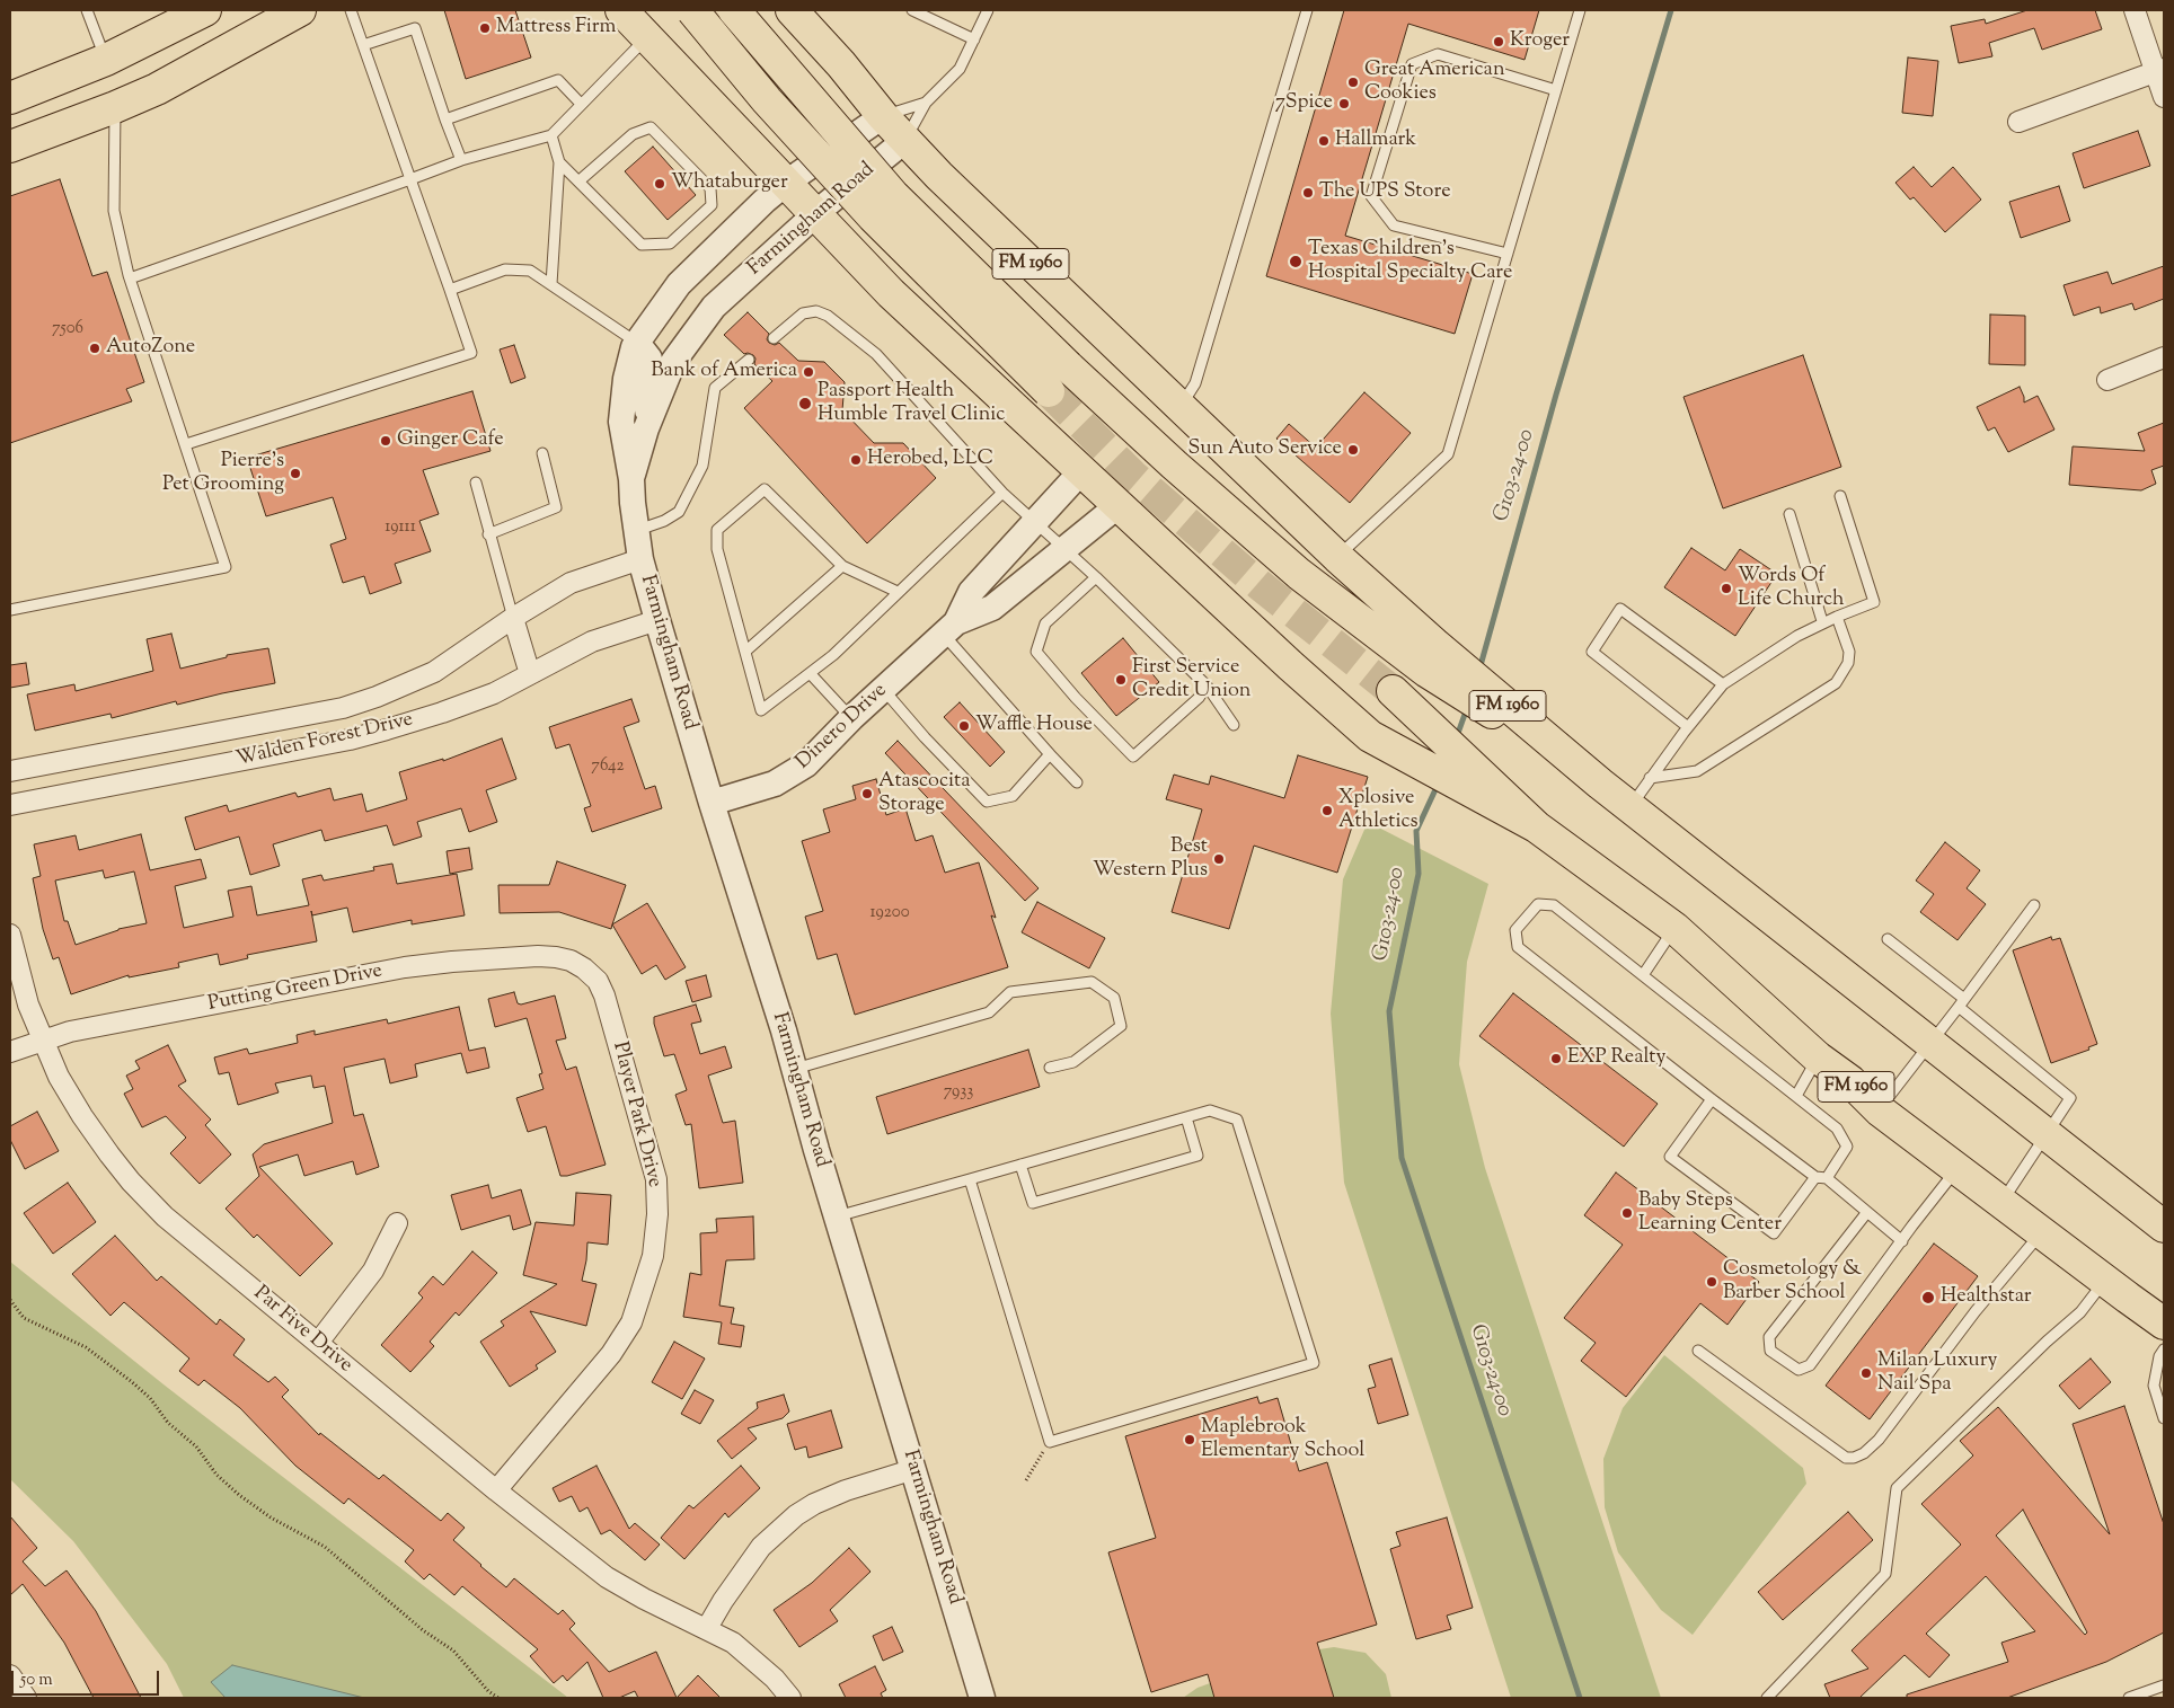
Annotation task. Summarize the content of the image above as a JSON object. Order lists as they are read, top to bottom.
{
  "streets": {
    "main road": ["FM 1960"],
    "street": [
      "Farmingham Road",
      "Dinero Drive",
      "Walden Forest Drive",
      "Putting Green Drive",
      "Player Park Drive",
      "Par Five Drive"
    ]
  },
  "crossings": [
    ["Farmingham Road", "FM 1960"],
    ["Farmingham Road", "Dinero Drive"],
    ["Farmingham Road", "Walden Forest Drive"],
    ["FM 1960", "Dinero Drive"],
    ["Putting Green Drive", "Player Park Drive"],
    ["Putting Green Drive", "Par Five Drive"],
    ["Player Park Drive", "Par Five Drive"]
  ],
  "water": ["G103-24-00"],
  "places": [
    "Mattress Firm",
    "Kroger",
    "Great American Cookies",
    "7Spice",
    "Hallmark",
    "Whataburger",
    "The UPS Store",
    "Texas Children's Hospital Specialty Care",
    "AutoZone",
    "Bank of America",
    "Passport Health Humble Travel Clinic",
    "Ginger Cafe",
    "Sun Auto Service",
    "Herobed, LLC",
    "Pierre’s Pet Grooming",
    "Words Of Life Church",
    "First Service Credit Union",
    "Waffle House",
    "Atascocita Storage",
    "Xplosive Athletics",
    "Best Western Plus",
    "EXP Realty",
    "Baby Steps Learning Center",
    "Cosmetology & Barber School",
    "Healthstar",
    "Milan Luxury Nail Spa",
    "Maplebrook Elementary School"
  ],
  "house_numbers": [
    "7506",
    "19111",
    "7642",
    "19200",
    "7933"
  ],
  "scale_bar": "50 m"
}
